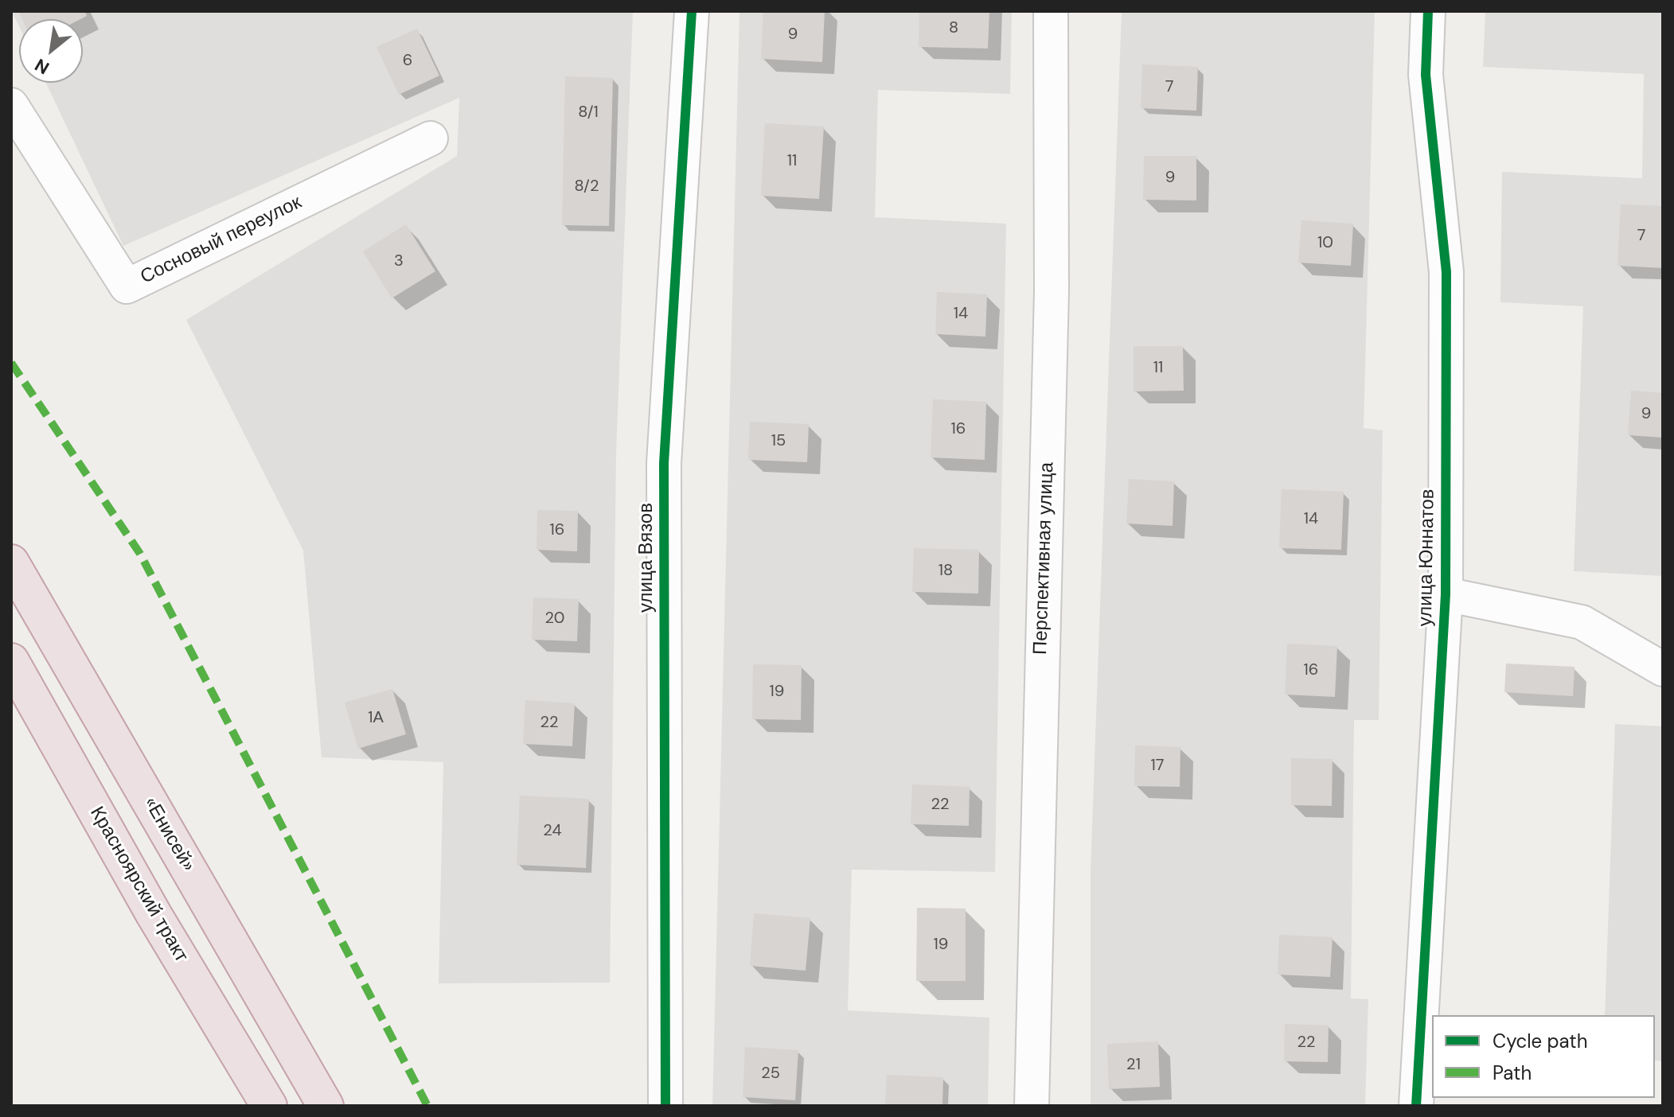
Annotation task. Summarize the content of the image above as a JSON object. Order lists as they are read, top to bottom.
{
  "streets": {
    "highway": ["«Енисей»", "Красноярский тракт"],
    "street": [
      "Сосновый переулок",
      "улица Вязов",
      "улица Юннатов",
      "Перспективная улица"
    ]
  },
  "house_numbers": [
    "8",
    "9",
    "6",
    "7",
    "8/1",
    "11",
    "9",
    "8/2",
    "7",
    "10",
    "3",
    "14",
    "11",
    "9",
    "16",
    "15",
    "14",
    "16",
    "18",
    "20",
    "16",
    "19",
    "1А",
    "22",
    "17",
    "22",
    "24",
    "19",
    "22",
    "21",
    "25"
  ],
  "legend": ["Cycle path", "Path"],
  "north": "bottom left"
}
